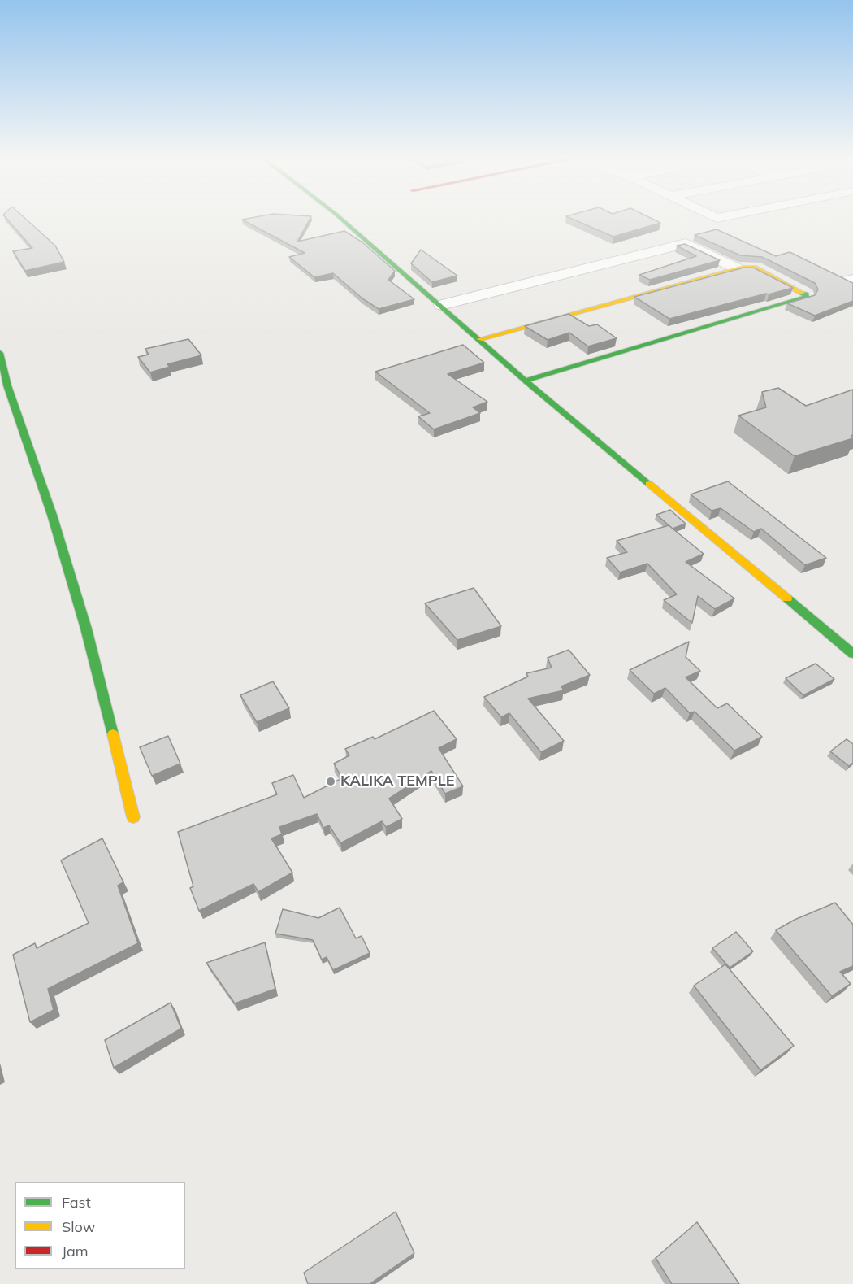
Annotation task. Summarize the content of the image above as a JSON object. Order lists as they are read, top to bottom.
{
  "places": ["KALIKA TEMPLE"],
  "legend": ["Fast", "Slow", "Jam"]
}
